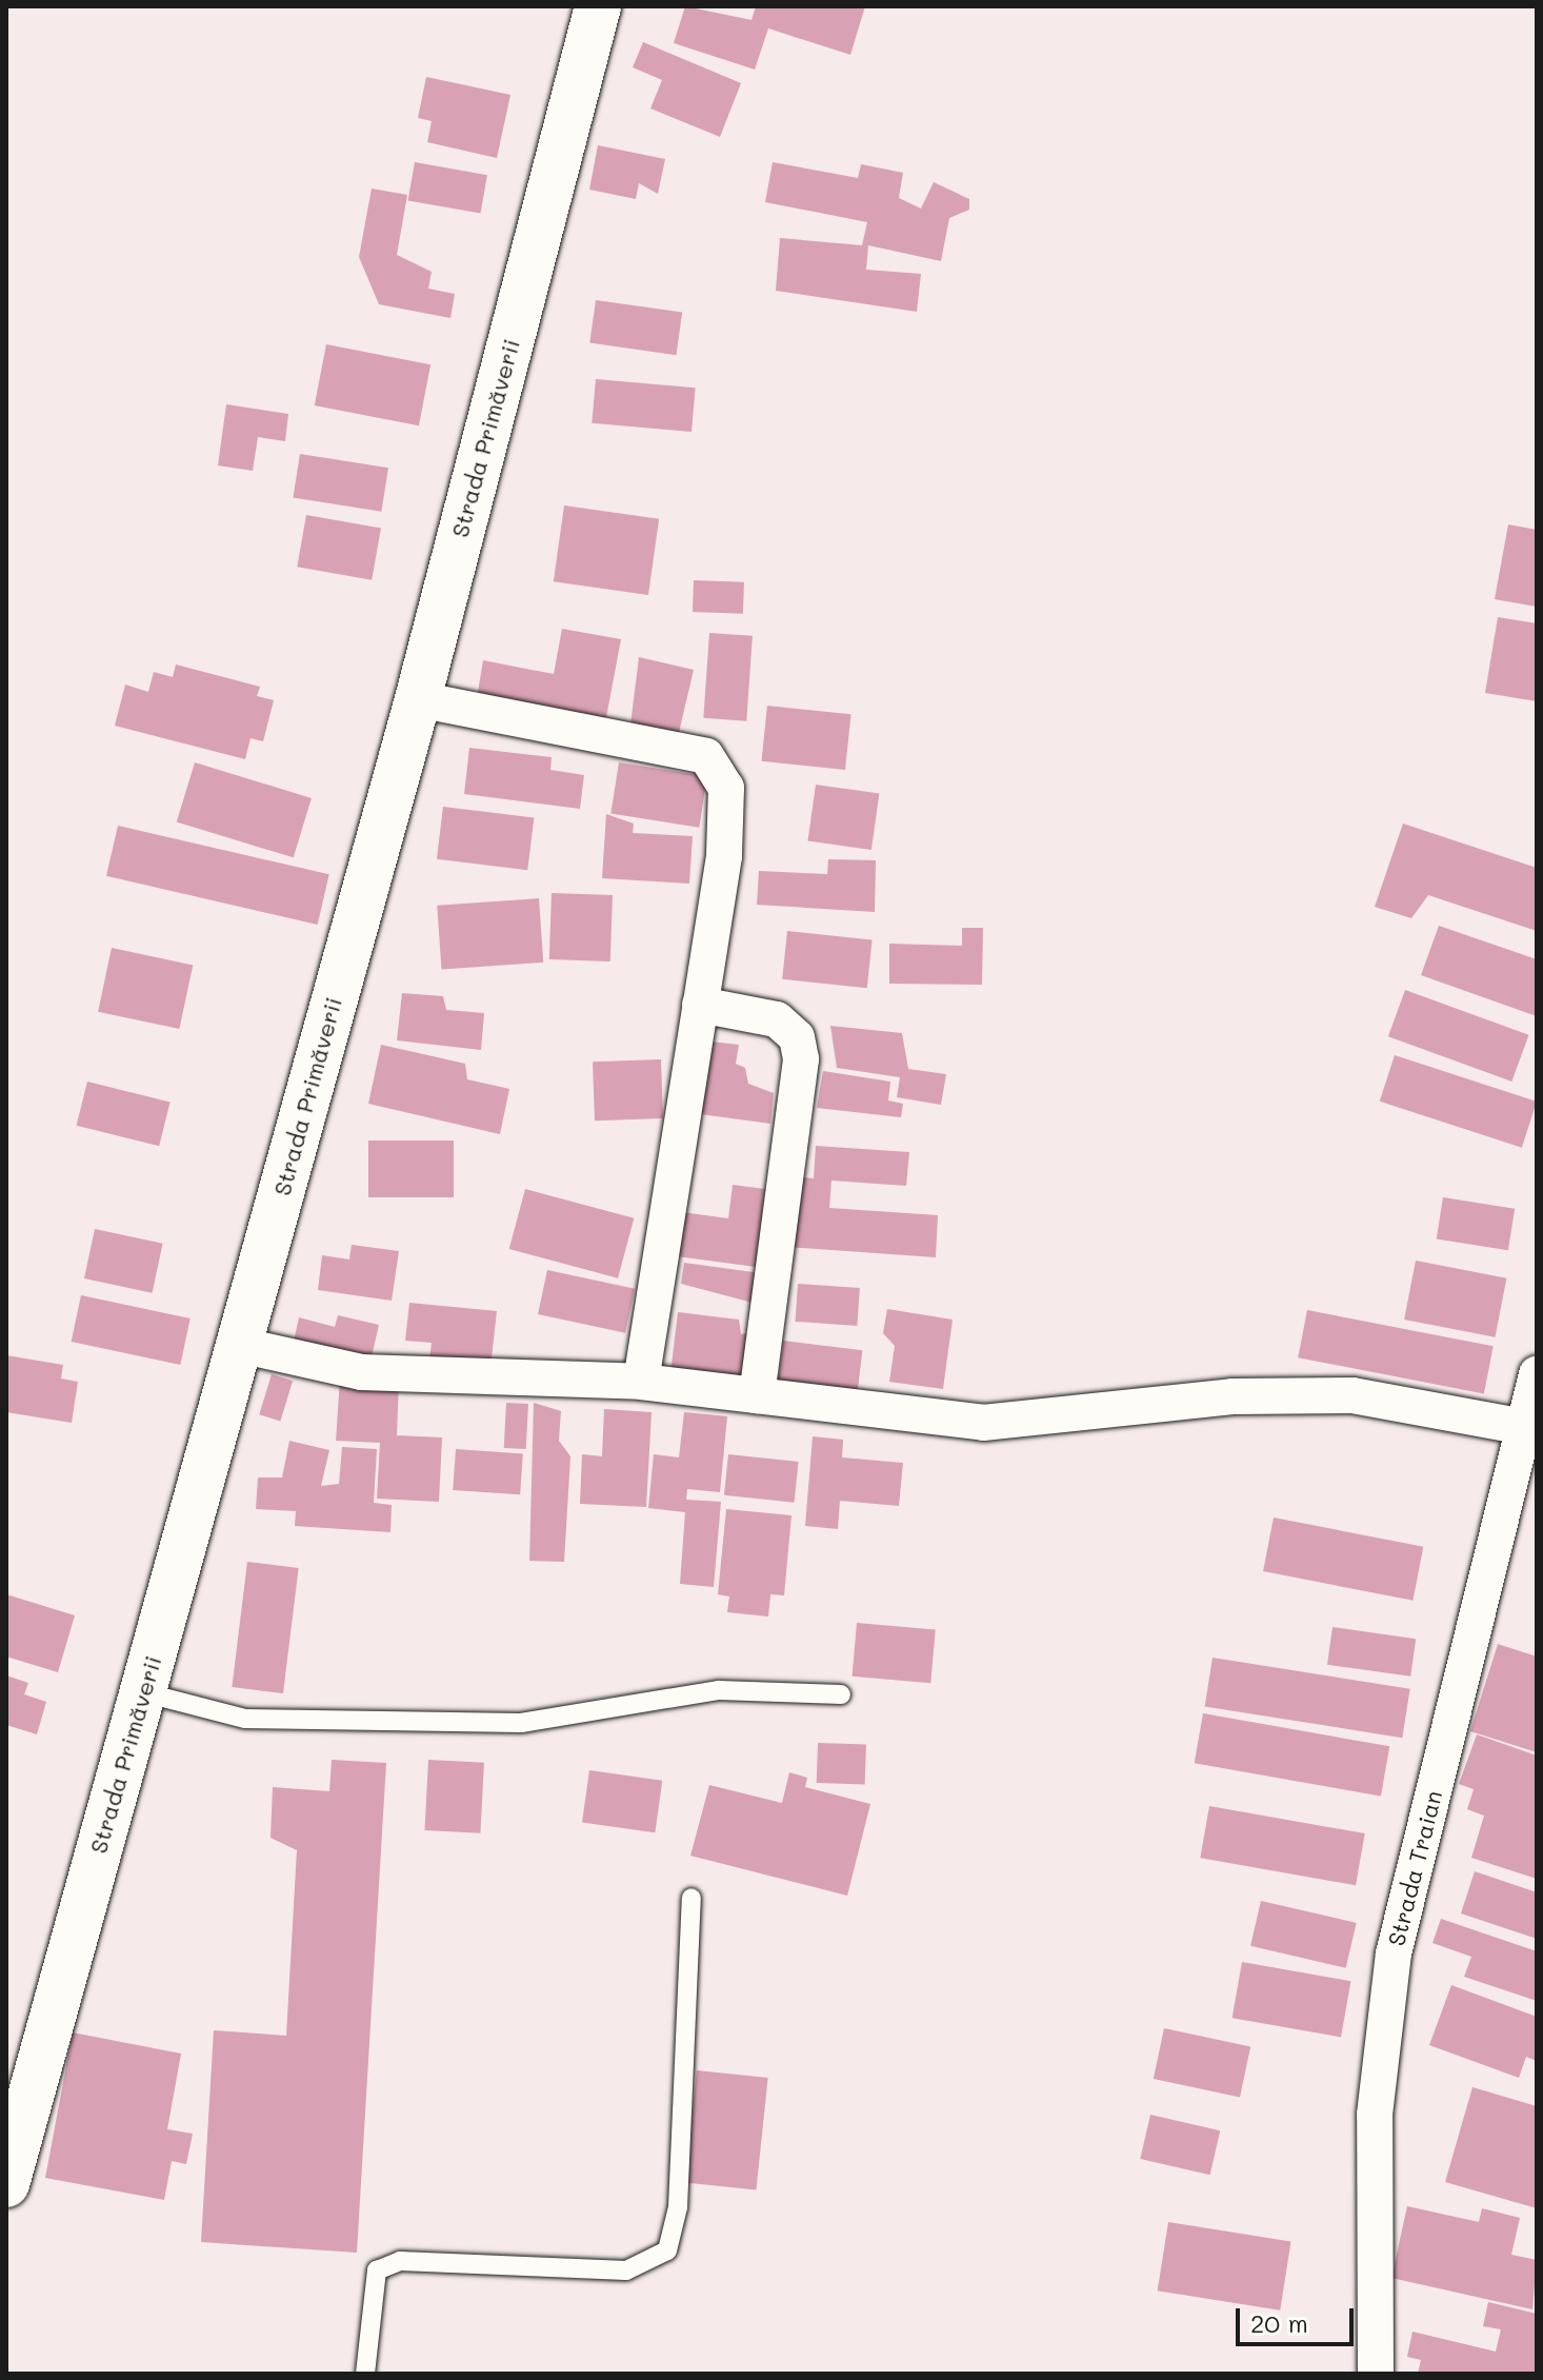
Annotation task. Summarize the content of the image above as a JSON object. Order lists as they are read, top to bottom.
{
  "streets": {
    "street": ["Strada Primăverii", "Strada Traian"]
  },
  "scale_bar": "20 m"
}
